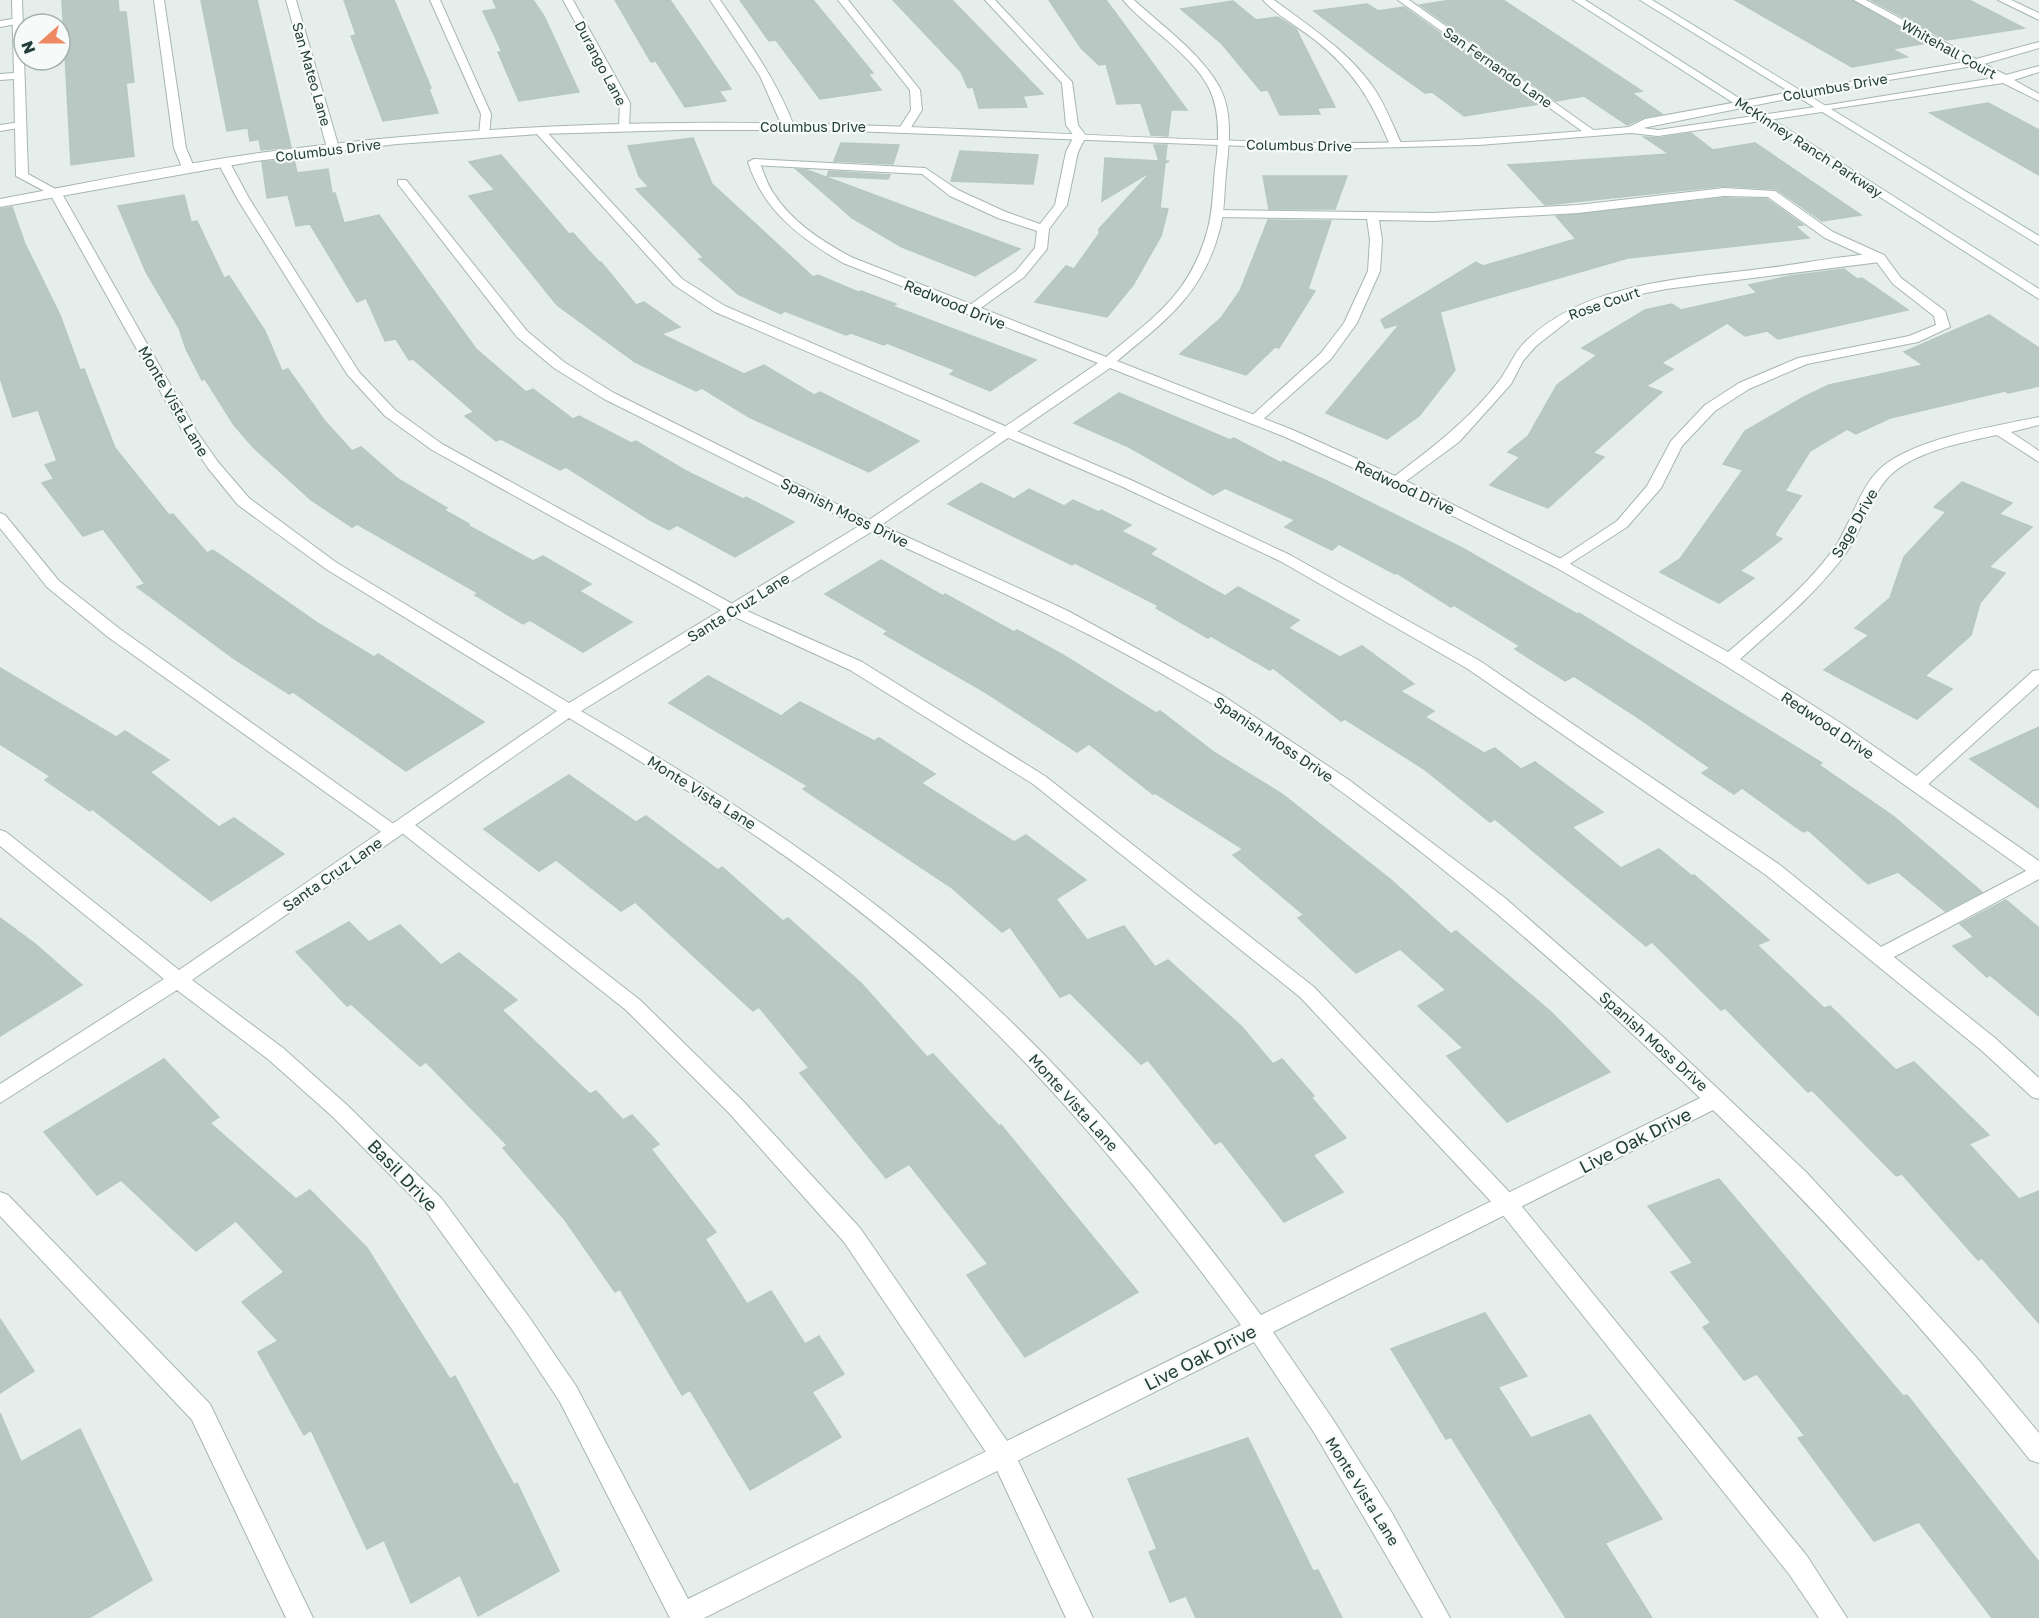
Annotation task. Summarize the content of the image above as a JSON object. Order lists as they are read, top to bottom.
{
  "streets": {
    "street": [
      "Whitehall Court",
      "Durango Lane",
      "San Fernando Lane",
      "San Mateo Lane",
      "Columbus Drive",
      "McKinney Ranch Parkway",
      "Rose Court",
      "Redwood Drive",
      "Monte Vista Lane",
      "Spanish Moss Drive",
      "Sage Drive",
      "Santa Cruz Lane",
      "Live Oak Drive",
      "Basil Drive"
    ]
  },
  "crossings": [
    ["Whitehall Court", "Columbus Drive"],
    ["Durango Lane", "Columbus Drive"],
    ["San Fernando Lane", "Columbus Drive"],
    ["San Mateo Lane", "Columbus Drive"],
    ["Columbus Drive", "McKinney Ranch Parkway"],
    ["Columbus Drive", "Monte Vista Lane"],
    ["Columbus Drive", "Santa Cruz Lane"],
    ["Rose Court", "Redwood Drive"],
    ["Redwood Drive", "Sage Drive"],
    ["Redwood Drive", "Santa Cruz Lane"],
    ["Monte Vista Lane", "Santa Cruz Lane"],
    ["Monte Vista Lane", "Live Oak Drive"],
    ["Spanish Moss Drive", "Santa Cruz Lane"],
    ["Spanish Moss Drive", "Live Oak Drive"],
    ["Santa Cruz Lane", "Basil Drive"],
    ["Live Oak Drive", "Basil Drive"]
  ],
  "north": "left"
}
